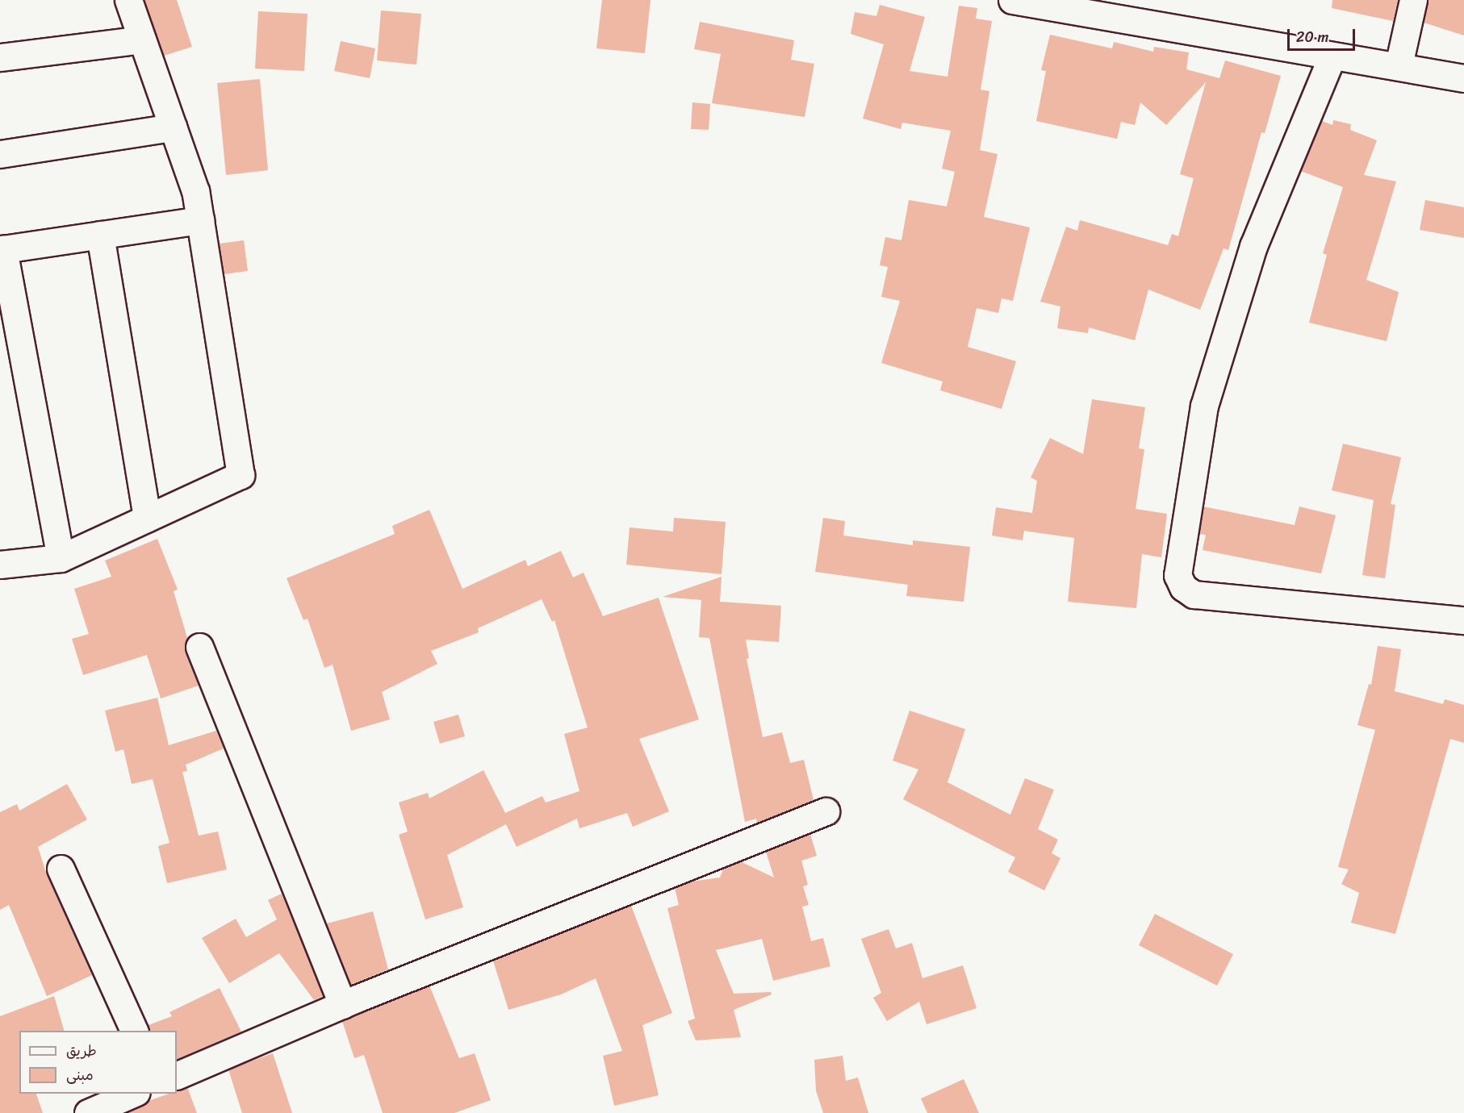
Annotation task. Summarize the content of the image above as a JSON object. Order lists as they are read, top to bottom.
{
  "legend": ["طريق", "مبنى"],
  "scale_bar": "20 m"
}
